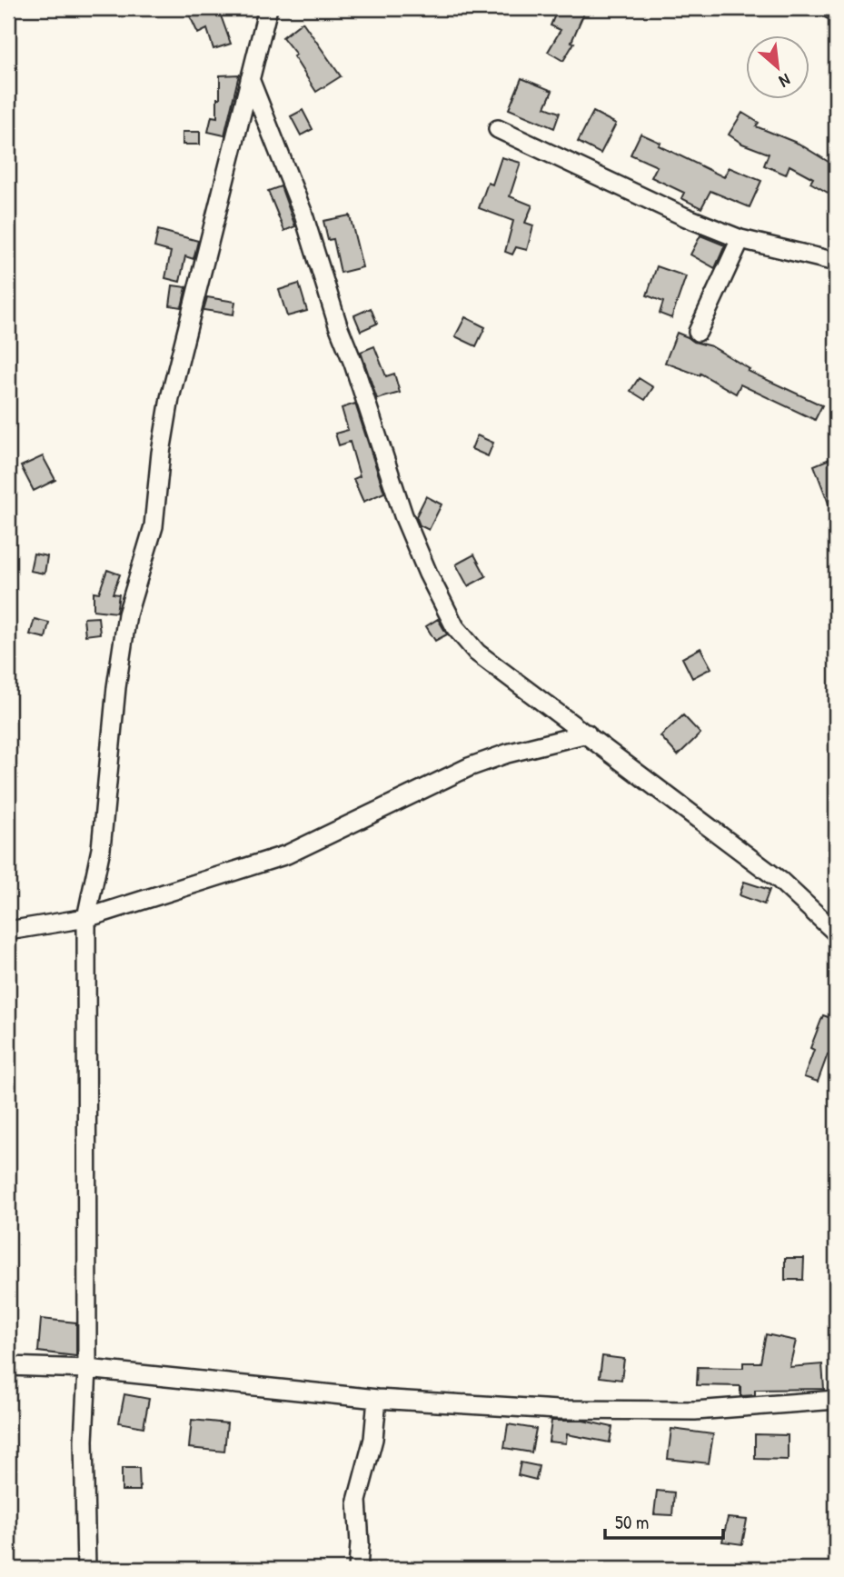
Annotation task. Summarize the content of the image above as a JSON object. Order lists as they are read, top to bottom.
{
  "scale_bar": "50 m",
  "north": "bottom right"
}
